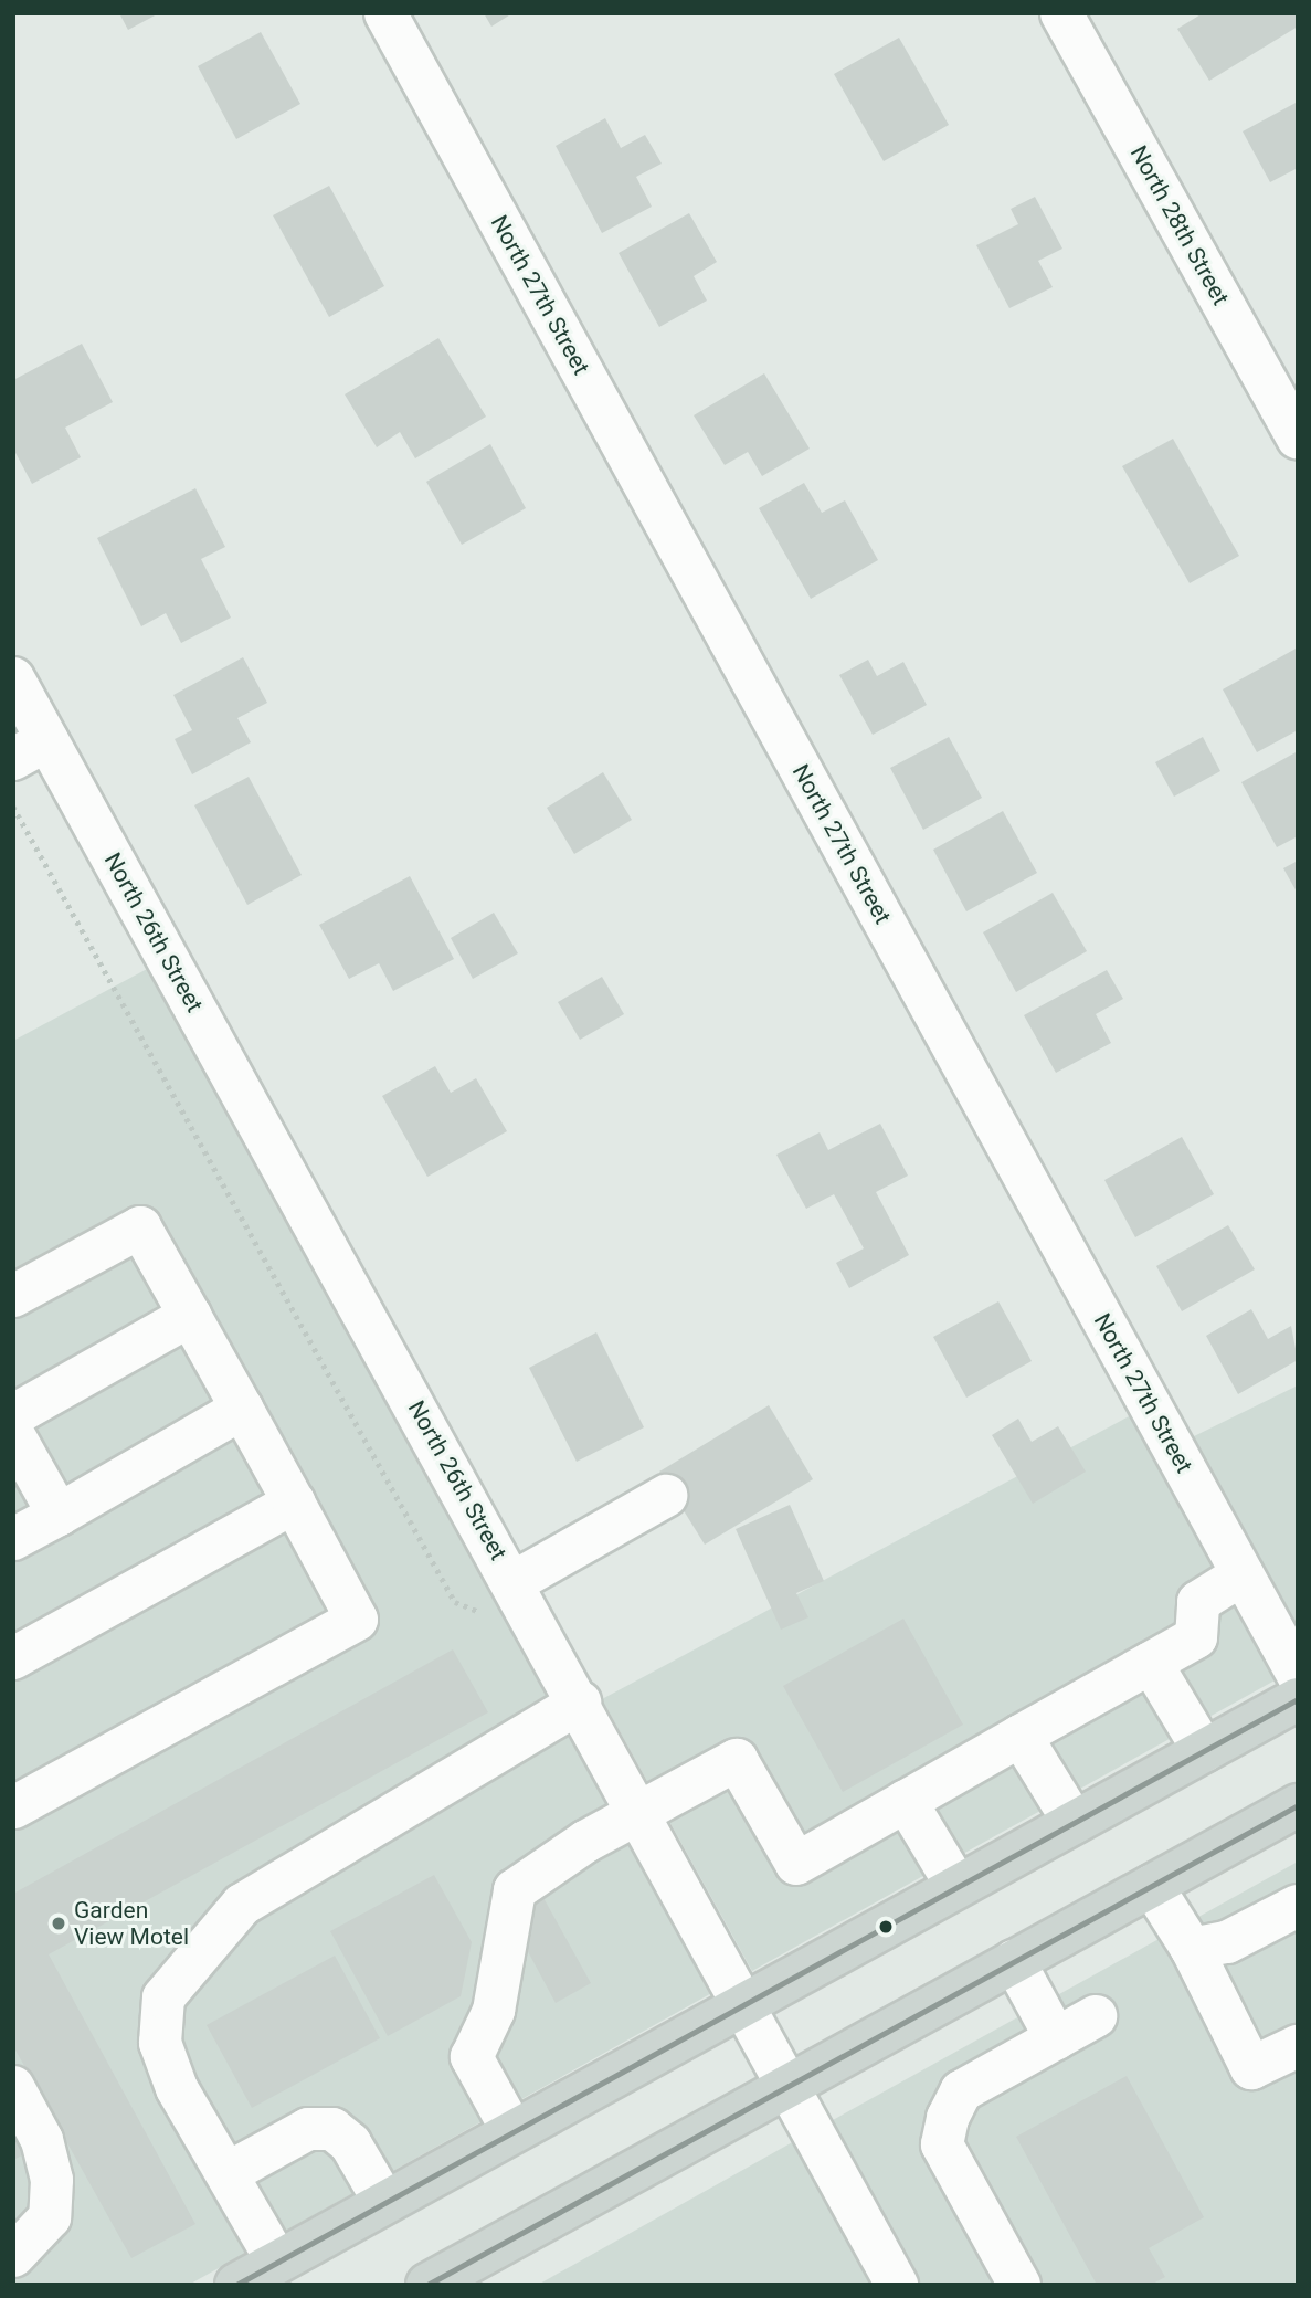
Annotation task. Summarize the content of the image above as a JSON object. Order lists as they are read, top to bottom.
{
  "streets": {
    "street": ["North 28th Street", "North 27th Street", "North 26th Street"]
  },
  "places": ["Garden View Motel"]
}
